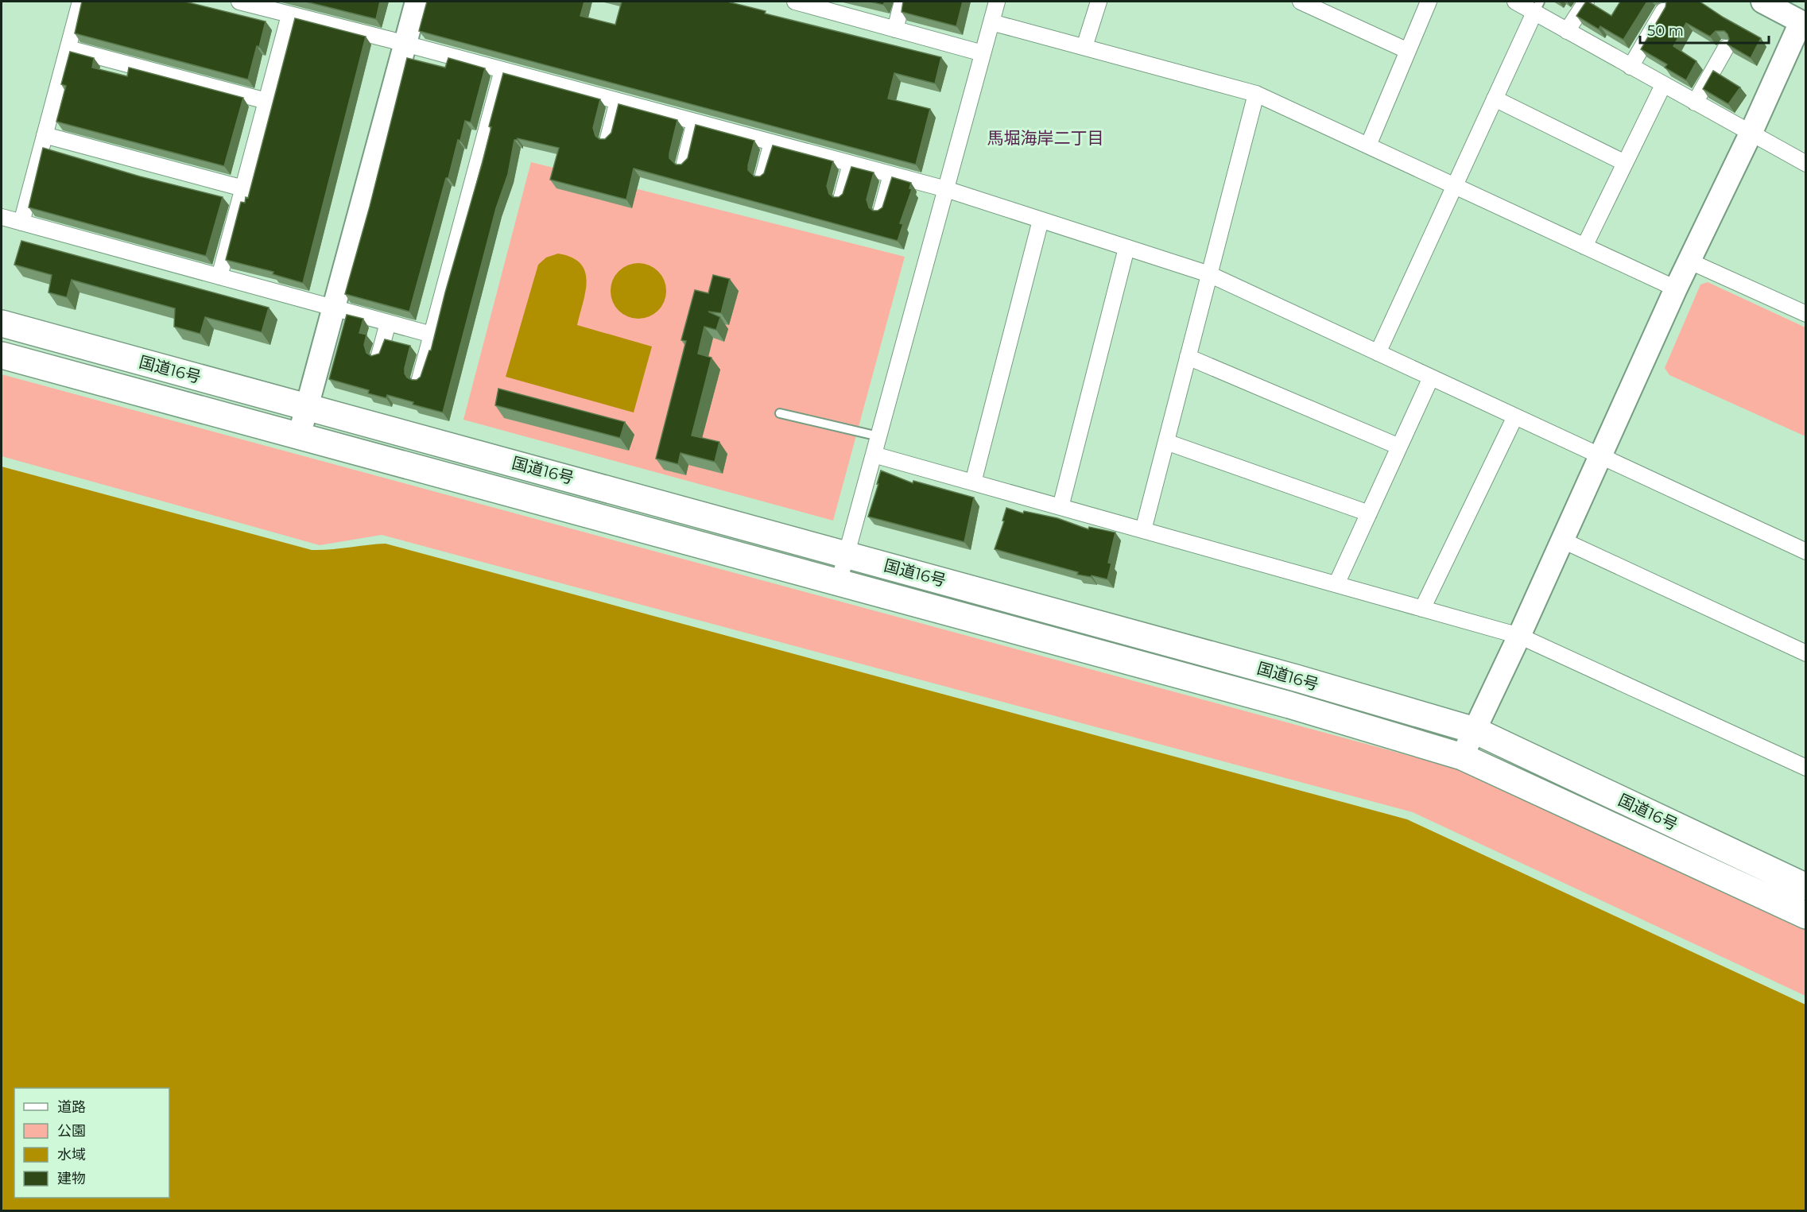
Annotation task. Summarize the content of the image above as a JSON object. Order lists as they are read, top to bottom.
{
  "streets": {
    "highway": ["国道16号"]
  },
  "districts": ["馬堀海岸二丁目"],
  "legend": [
    "道路",
    "公園",
    "水域",
    "建物"
  ],
  "scale_bar": "50 m"
}
